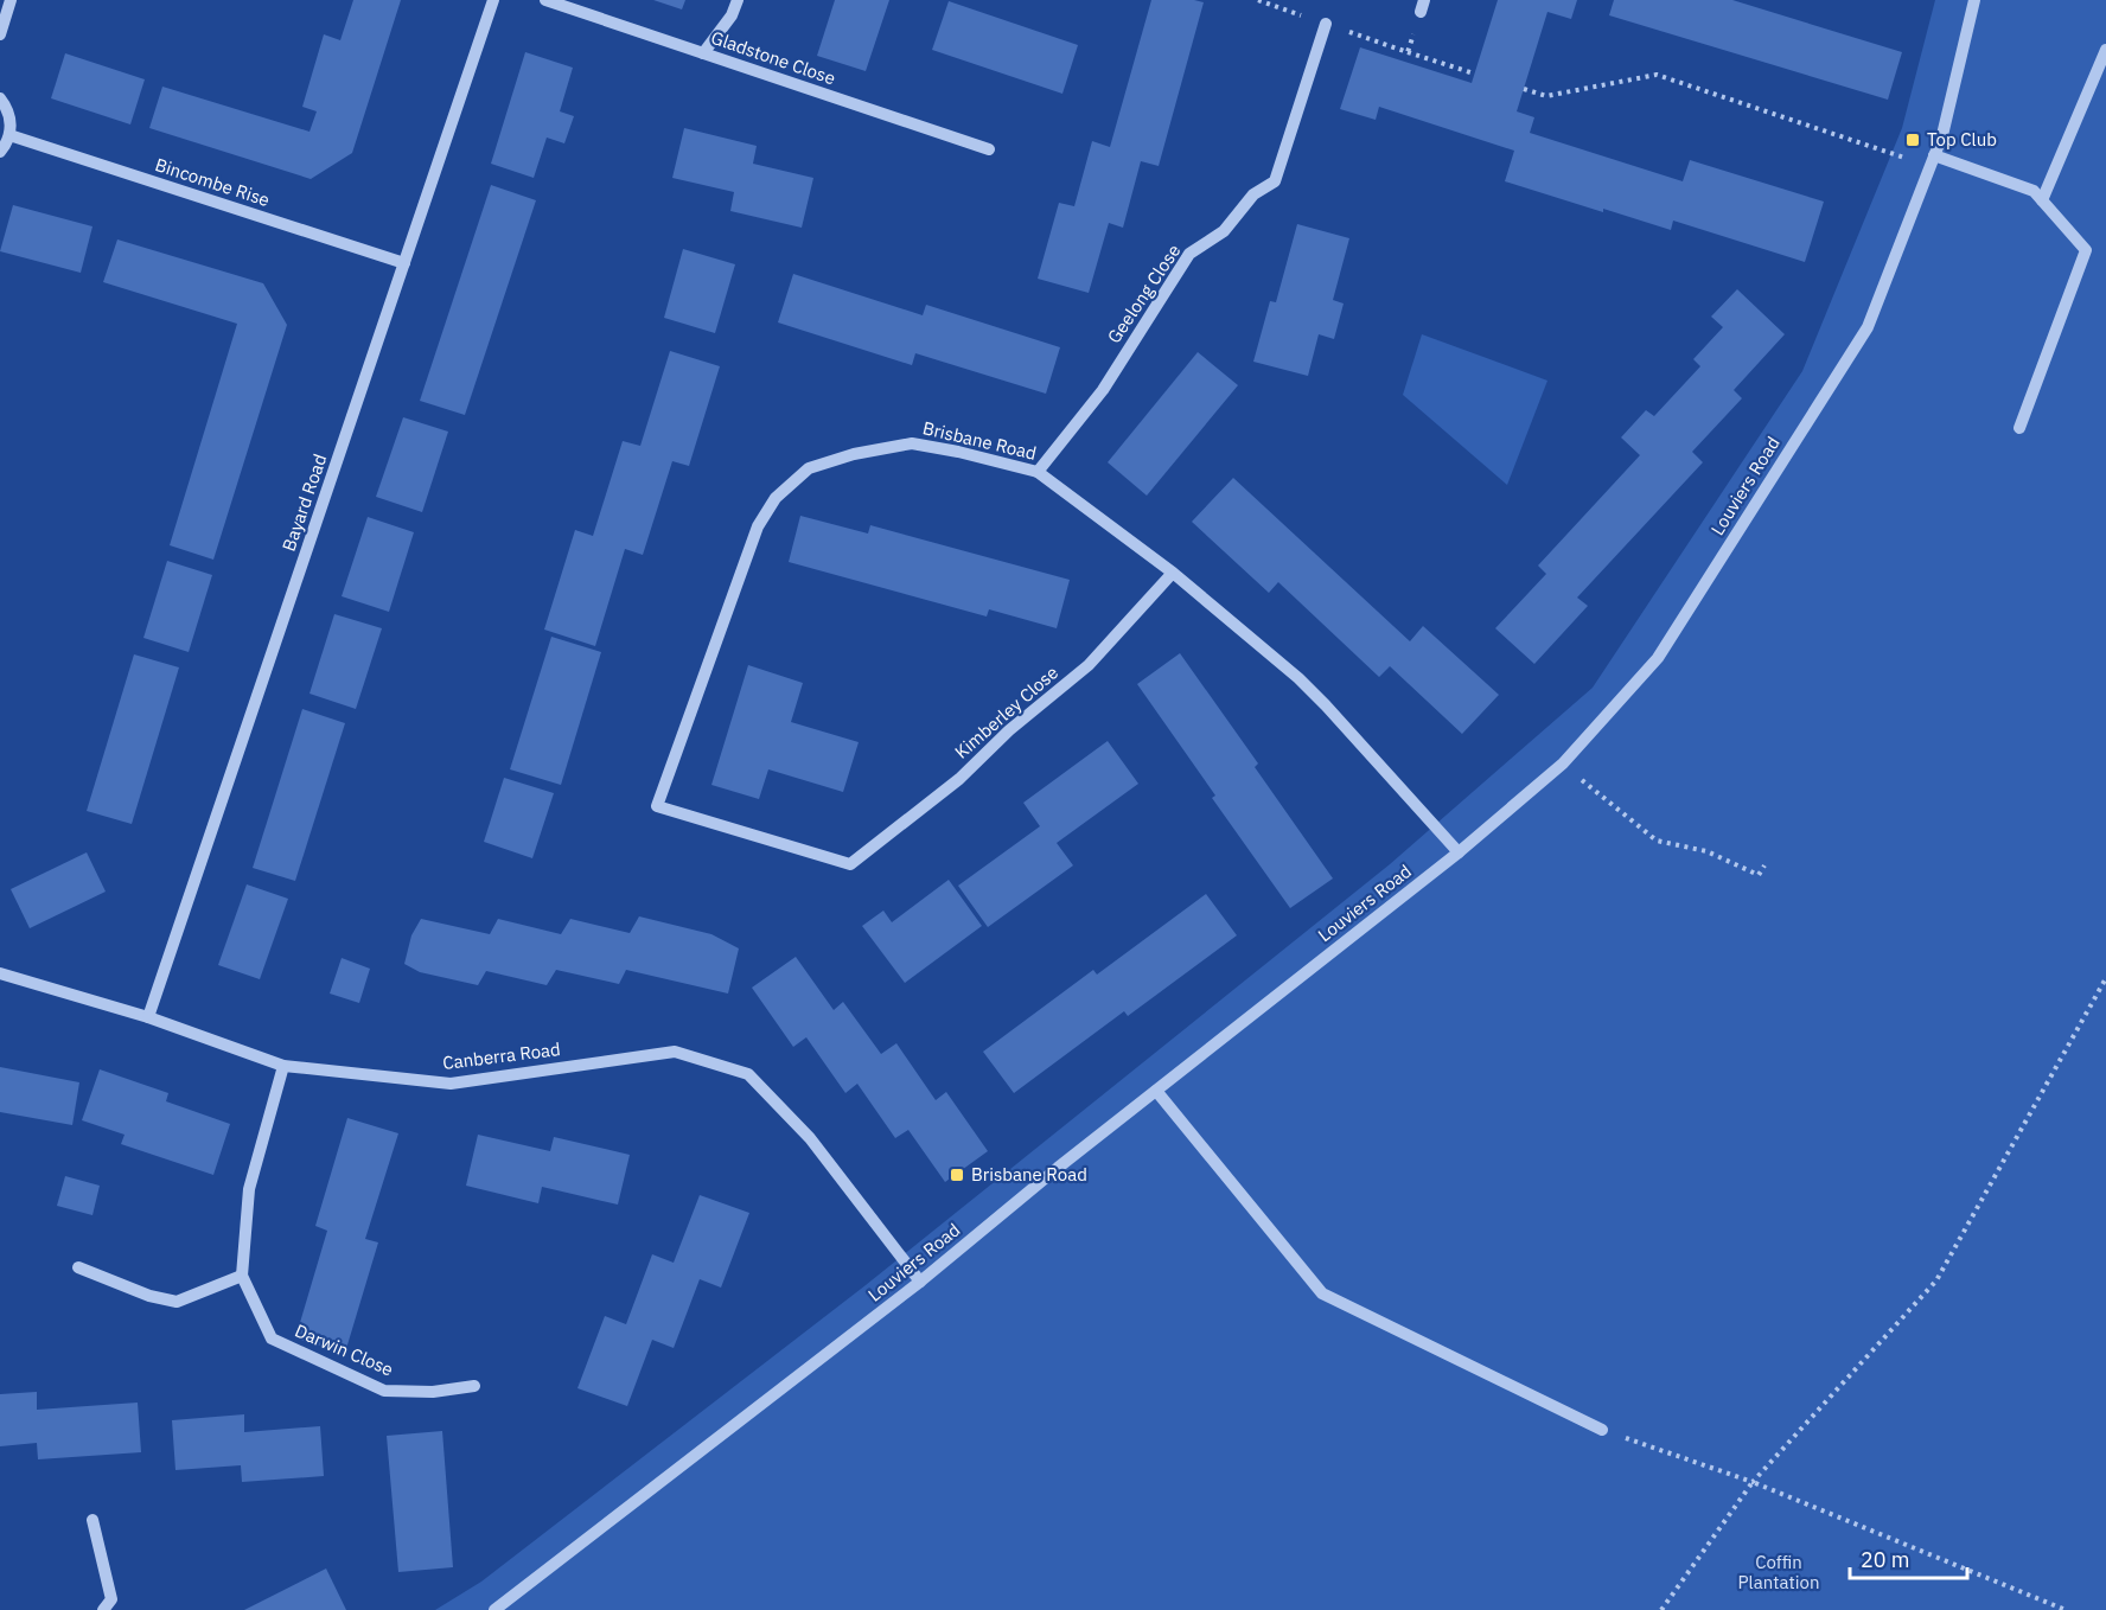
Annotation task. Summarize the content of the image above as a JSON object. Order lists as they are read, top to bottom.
{
  "streets": {
    "street": [
      "Gladstone Close",
      "Bincombe Rise",
      "Geelong Close",
      "Brisbane Road",
      "Louviers Road",
      "Bayard Road",
      "Kimberley Close",
      "Canberra Road",
      "Darwin Close"
    ]
  },
  "crossings": [
    ["Bincombe Rise", "Bayard Road"],
    ["Geelong Close", "Brisbane Road"],
    ["Brisbane Road", "Louviers Road"],
    ["Brisbane Road", "Kimberley Close"],
    ["Louviers Road", "Canberra Road"],
    ["Bayard Road", "Canberra Road"]
  ],
  "parks": ["Coffin Plantation"],
  "places": {
    "transit": ["Top Club", "Brisbane Road"]
  },
  "scale_bar": "20 m"
}
